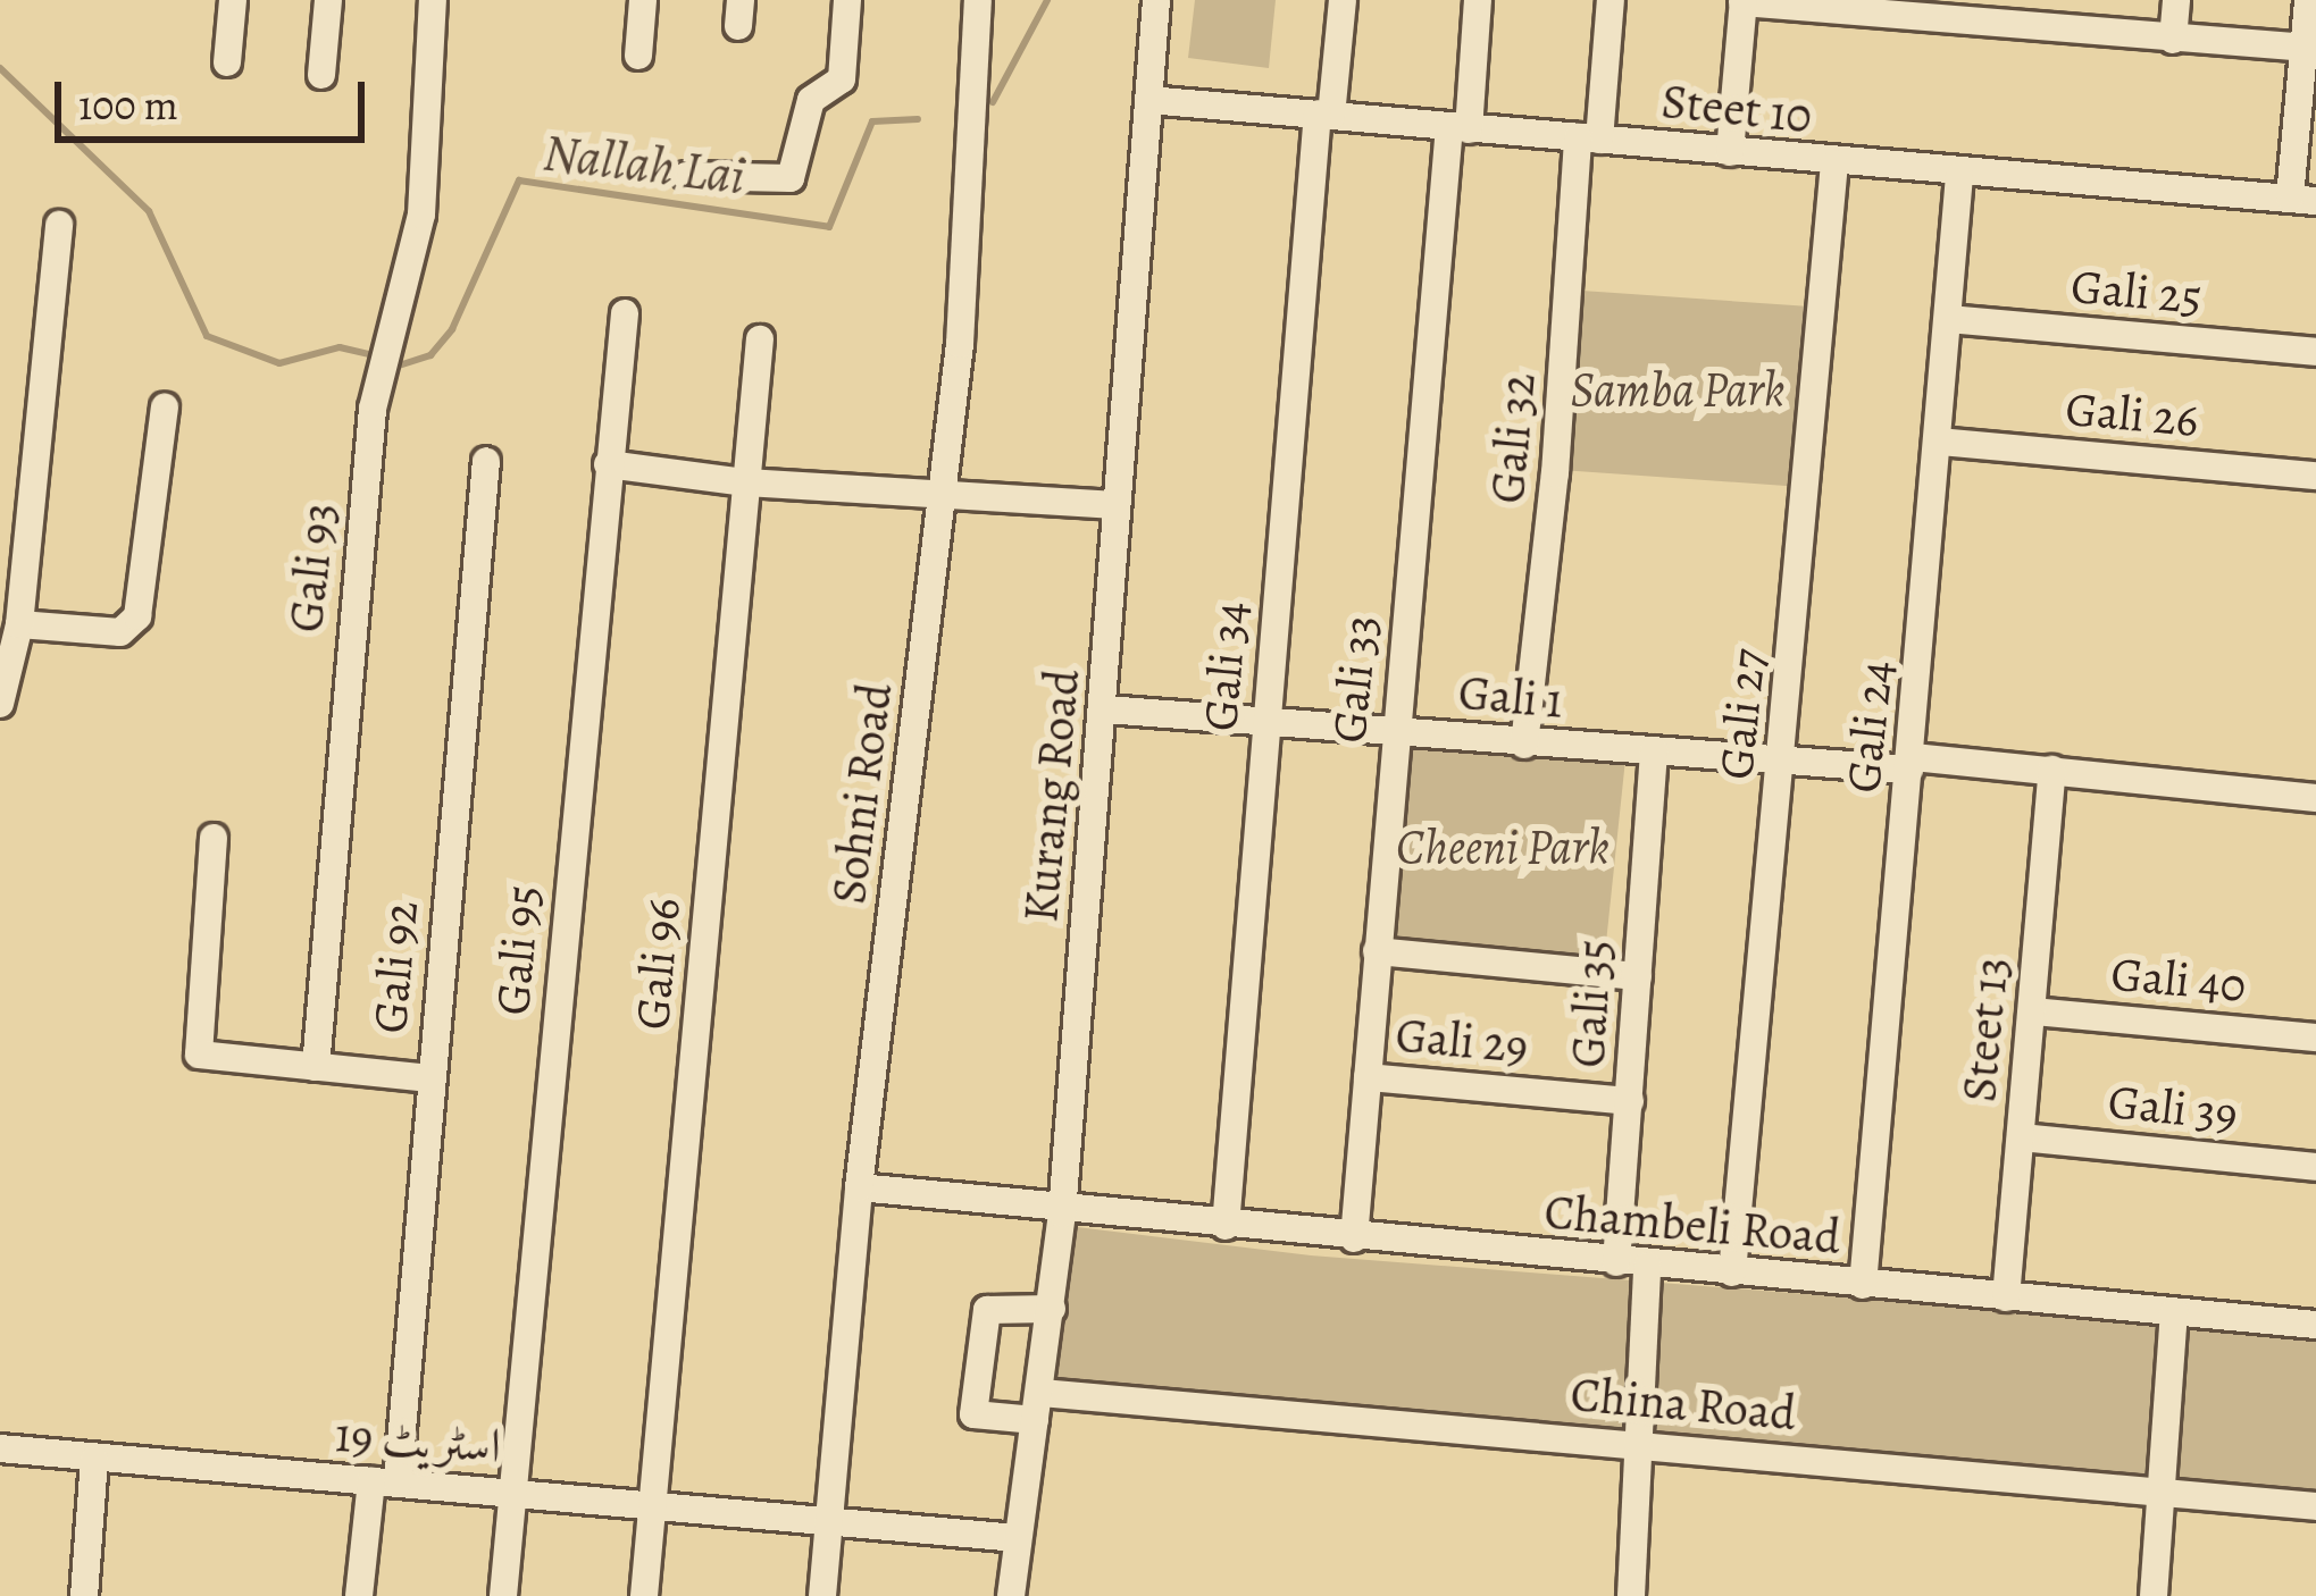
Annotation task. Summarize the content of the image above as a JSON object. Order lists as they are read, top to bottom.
{
  "streets": {
    "street": [
      "Steet 10",
      "Gali 25",
      "Gali 26",
      "Gali 32",
      "Gali 93",
      "Gali 34",
      "Gali 33",
      "Gali 1",
      "Gali 27",
      "Gali 24",
      "Sohni Road",
      "Kurang Road",
      "Gali 95",
      "Gali 96",
      "Gali 92",
      "Gali 40",
      "Gali 35",
      "Steet 13",
      "Gali 29",
      "Gali 39",
      "Chambeli Road",
      "China Road",
      "اسٹریٹ 19"
    ]
  },
  "crossings": [
    ["Steet 10", "Gali 32"],
    ["Steet 10", "Gali 34"],
    ["Steet 10", "Gali 33"],
    ["Steet 10", "Gali 27"],
    ["Steet 10", "Gali 24"],
    ["Steet 10", "Kurang Road"],
    ["Gali 25", "Gali 24"],
    ["Gali 26", "Gali 24"],
    ["Gali 32", "Gali 1"],
    ["Gali 34", "Gali 1"],
    ["Gali 34", "Chambeli Road"],
    ["Gali 33", "Gali 1"],
    ["Gali 33", "Gali 29"],
    ["Gali 33", "Chambeli Road"],
    ["Gali 1", "Gali 27"],
    ["Gali 1", "Gali 24"],
    ["Gali 1", "Kurang Road"],
    ["Gali 1", "Gali 35"],
    ["Gali 1", "Steet 13"],
    ["Gali 27", "Chambeli Road"],
    ["Gali 24", "Chambeli Road"],
    ["Sohni Road", "Chambeli Road"],
    ["Sohni Road", "اسٹریٹ 19"],
    ["Kurang Road", "Chambeli Road"],
    ["Kurang Road", "China Road"],
    ["Kurang Road", "اسٹریٹ 19"],
    ["Gali 95", "اسٹریٹ 19"],
    ["Gali 96", "اسٹریٹ 19"],
    ["Gali 92", "اسٹریٹ 19"],
    ["Gali 40", "Steet 13"],
    ["Gali 35", "Gali 29"],
    ["Gali 35", "Chambeli Road"],
    ["Steet 13", "Gali 39"],
    ["Steet 13", "Chambeli Road"]
  ],
  "water": ["Nallah Lai"],
  "parks": ["Samba Park", "Cheeni Park"],
  "scale_bar": "100 m"
}
